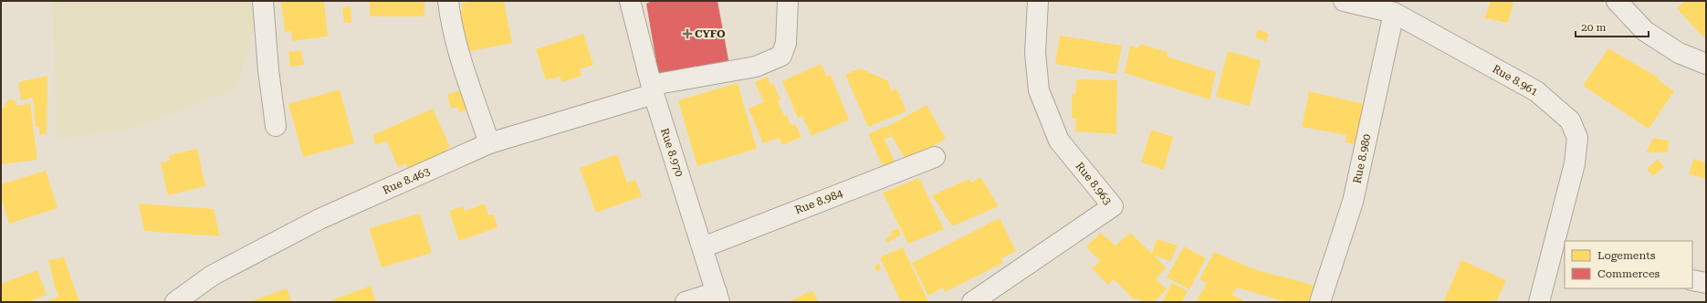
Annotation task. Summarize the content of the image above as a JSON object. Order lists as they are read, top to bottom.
{
  "streets": {
    "street": [
      "Rue 8.961",
      "Rue 8.970",
      "Rue 8.980",
      "Rue 8.463",
      "Rue 8.963",
      "Rue 8.984"
    ]
  },
  "crossings": [
    ["Rue 8.961", "Rue 8.980"],
    ["Rue 8.970", "Rue 8.463"],
    ["Rue 8.970", "Rue 8.984"]
  ],
  "places": {
    "health": ["CYFO"]
  },
  "legend": ["Logements", "Commerces"],
  "scale_bar": "20 m"
}
